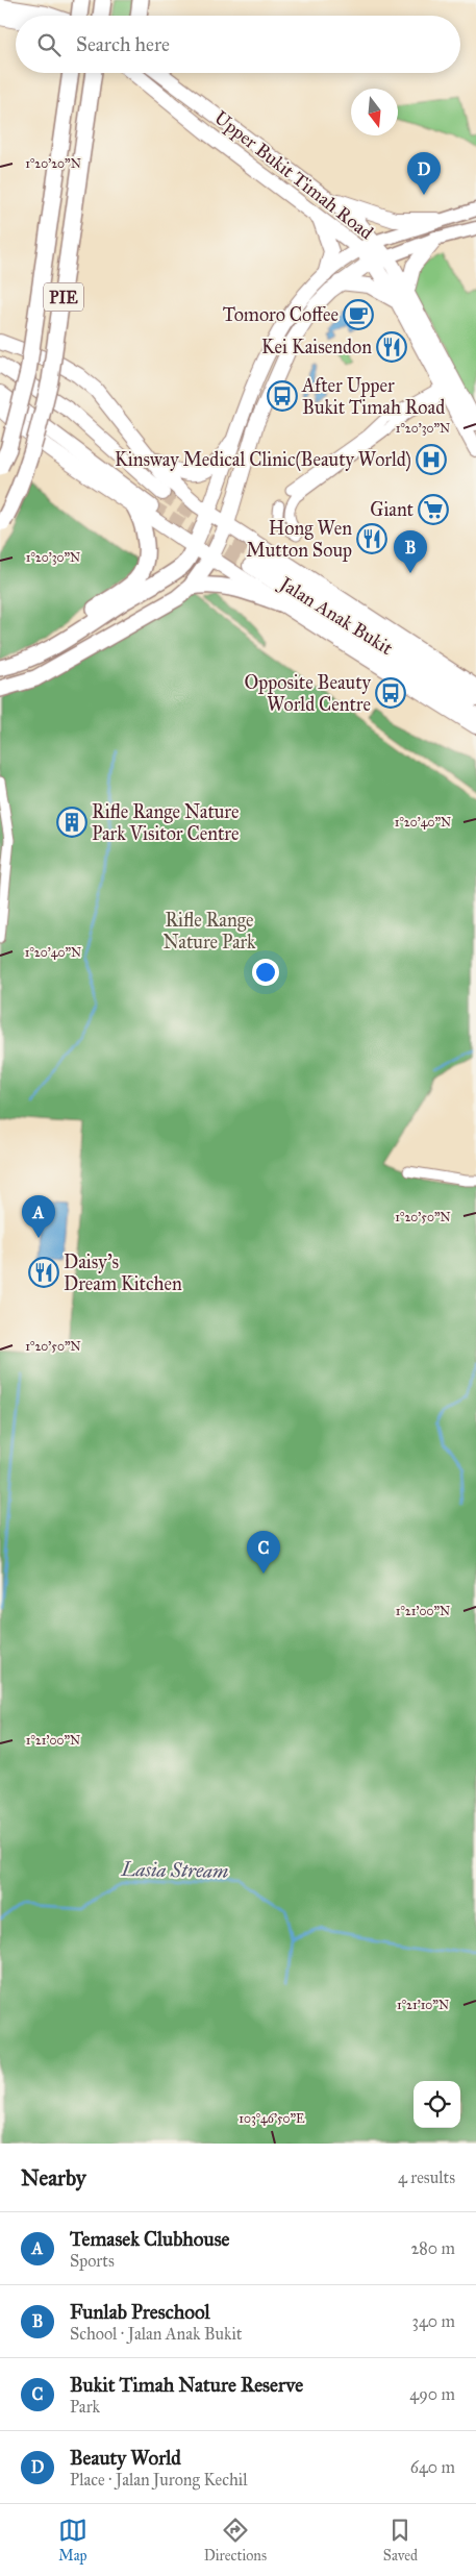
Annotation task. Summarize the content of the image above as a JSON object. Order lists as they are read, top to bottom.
{
  "streets": {
    "highway": ["PIE"],
    "main road": ["Upper Bukit Timah Road", "Jalan Anak Bukit"]
  },
  "water": ["Lasia Stream"],
  "parks": ["Rifle Range Nature Park"],
  "places": {
    "cafe": ["Tomoro Coffee"],
    "restaurant": ["Kei Kaisendon", "Hong Wen Mutton Soup", "Daisy's Dream Kitchen"],
    "bus stop": ["After Upper Bukit Timah Road", "Opposite Beauty World Centre"],
    "hospital": ["Kinsway Medical Clinic(Beauty World)"],
    "supermarket": ["Giant"],
    "building": ["Rifle Range Nature Park Visitor Centre"]
  },
  "north": "bottom",
  "page": {
    "search": "Search here",
    "pins": [
      "D",
      "B",
      "A",
      "C"
    ],
    "heading": ["Nearby", "4 results"],
    "list": [
      {
        "mark": "A",
        "name": "Temasek Clubhouse",
        "note": "Sports",
        "value": "280 m"
      },
      {
        "mark": "B",
        "name": "Funlab Preschool",
        "note": "School · Jalan Anak Bukit",
        "value": "340 m"
      },
      {
        "mark": "C",
        "name": "Bukit Timah Nature Reserve",
        "note": "Park",
        "value": "490 m"
      },
      {
        "mark": "D",
        "name": "Beauty World",
        "note": "Place · Jalan Jurong Kechil",
        "value": "640 m"
      }
    ],
    "nav": ["Map", "Directions", "Saved"]
  },
  "coordinates": [
    "1°20'20\"N",
    "1°20'30\"N",
    "1°20'40\"N",
    "1°20'50\"N",
    "1°21'00\"N",
    "1°21'10\"N",
    "103°46'50\"E"
  ]
}
